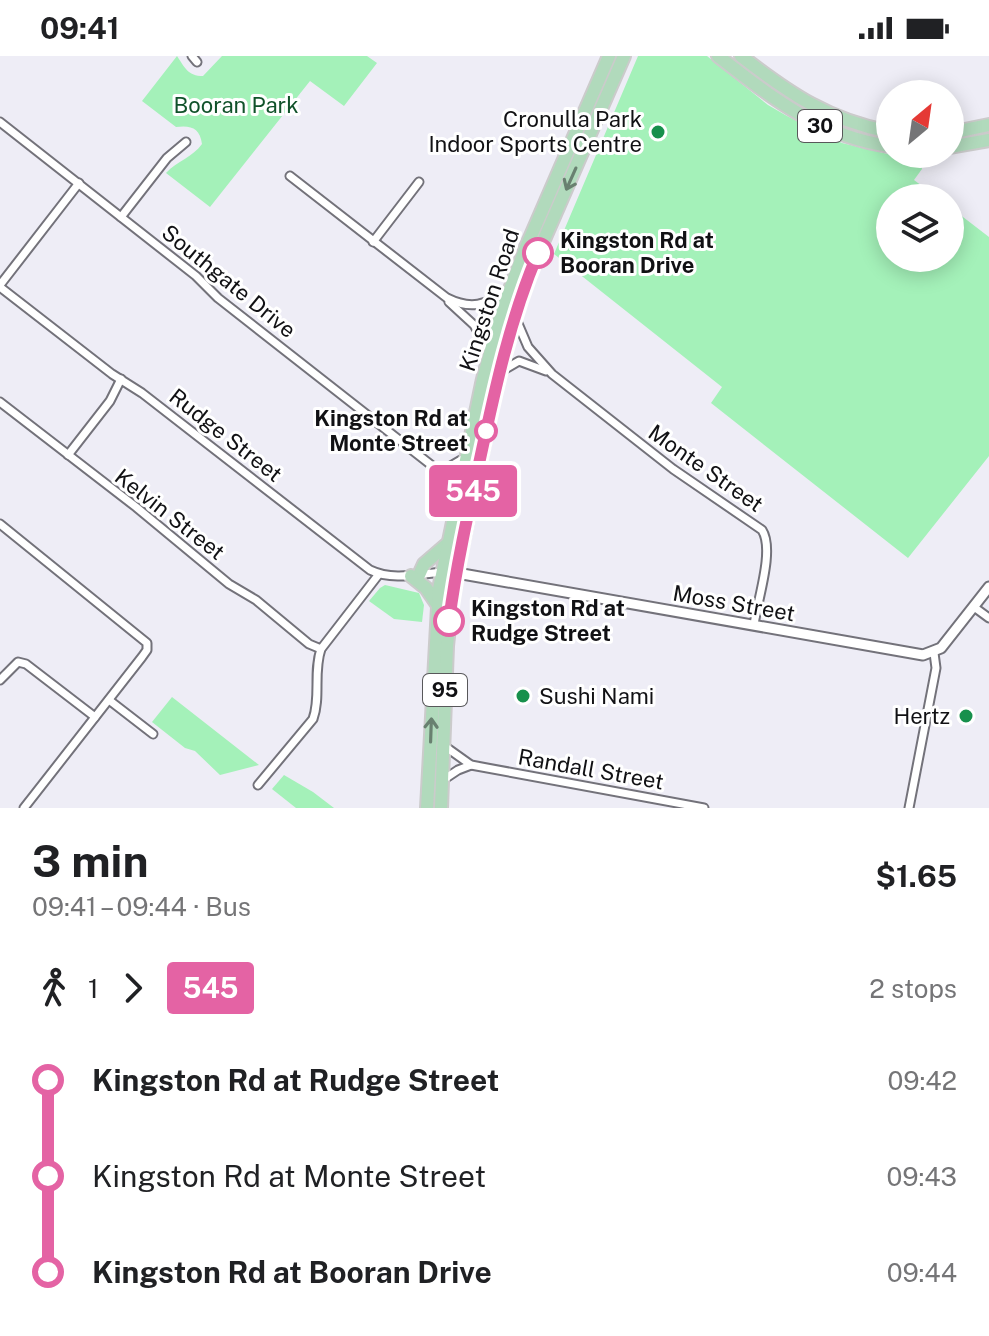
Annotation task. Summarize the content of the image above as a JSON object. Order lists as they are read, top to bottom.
{
  "streets": {
    "main road": ["30", "Kingston Road", "95"],
    "street": [
      "Southgate Drive",
      "Rudge Street",
      "Monte Street",
      "Kelvin Street",
      "Moss Street",
      "Randall Street"
    ]
  },
  "crossings": [
    ["Southgate Drive", "Kingston Road"],
    ["Kingston Road", "Monte Street"],
    ["Kingston Road", "Moss Street"],
    ["Kingston Road", "Randall Street"],
    ["Monte Street", "Moss Street"]
  ],
  "parks": ["Booran Park"],
  "places": [
    "Cronulla Park Indoor Sports Centre",
    "Kingston Rd at Booran Drive",
    "Kingston Rd at Monte Street",
    "Kingston Rd at Rudge Street",
    "Sushi Nami",
    "Hertz"
  ],
  "lines": ["bus line 545"],
  "north": "top right",
  "page": {
    "status": "09:41",
    "on_map": "545",
    "heading": ["3 min", "09:41 – 09:44 · Bus", "$1.65"],
    "legs": ["1", "545", "2 stops"],
    "list": [
      {
        "name": "Kingston Rd at Rudge Street",
        "value": "09:42"
      },
      {
        "name": "Kingston Rd at Monte Street",
        "value": "09:43"
      },
      {
        "name": "Kingston Rd at Booran Drive",
        "value": "09:44"
      }
    ]
  }
}
